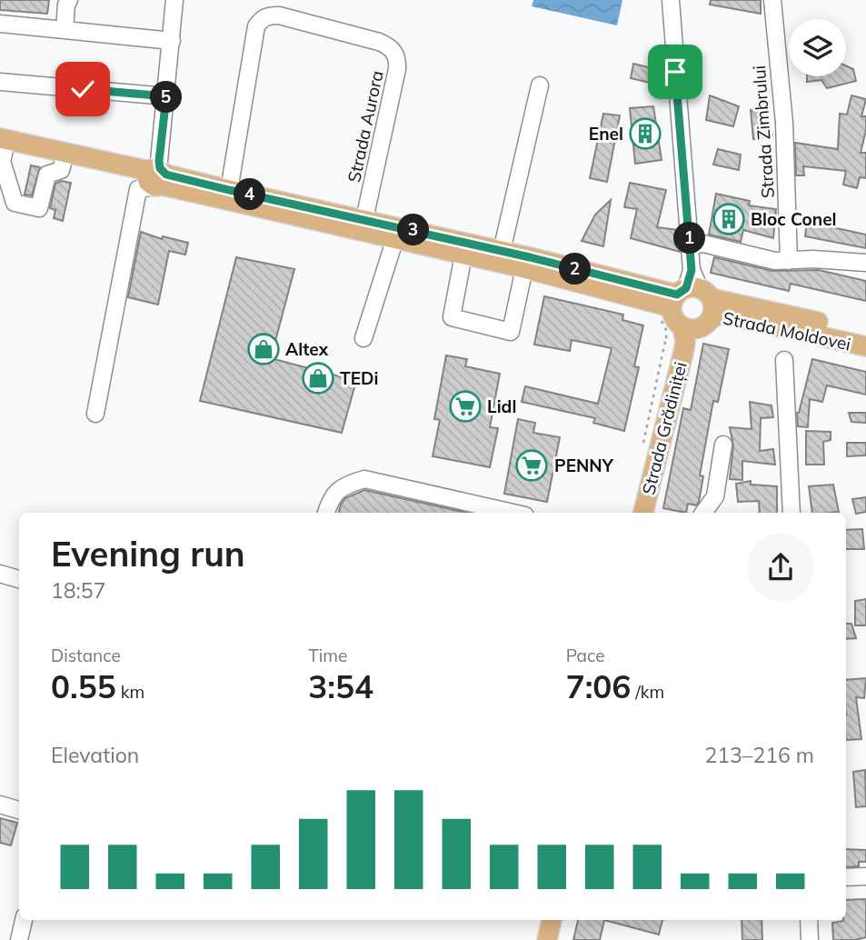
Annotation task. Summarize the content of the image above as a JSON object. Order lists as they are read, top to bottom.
{
  "streets": {
    "main road": ["Strada Moldovei", "Strada Grădiniței"],
    "street": ["Strada Aurora", "Strada Zimbrului"]
  },
  "crossings": [
    ["Strada Aurora", "Strada Moldovei"],
    ["Strada Moldovei", "Strada Grădiniței"]
  ],
  "places": {
    "building": ["Enel", "Bloc Conel"],
    "shop": ["Altex", "TEDi"],
    "supermarket": ["Lidl", "PENNY"]
  },
  "page": {
    "pins": [
      "5",
      "4",
      "3",
      "1",
      "2"
    ],
    "heading": ["Evening run", "18:57"],
    "stats": [
      ["Distance", "0.55 km"],
      ["Time", "3:54"],
      ["Pace", "7:06 /km"]
    ],
    "chart": ["Elevation", "213–216 m"]
  }
}
